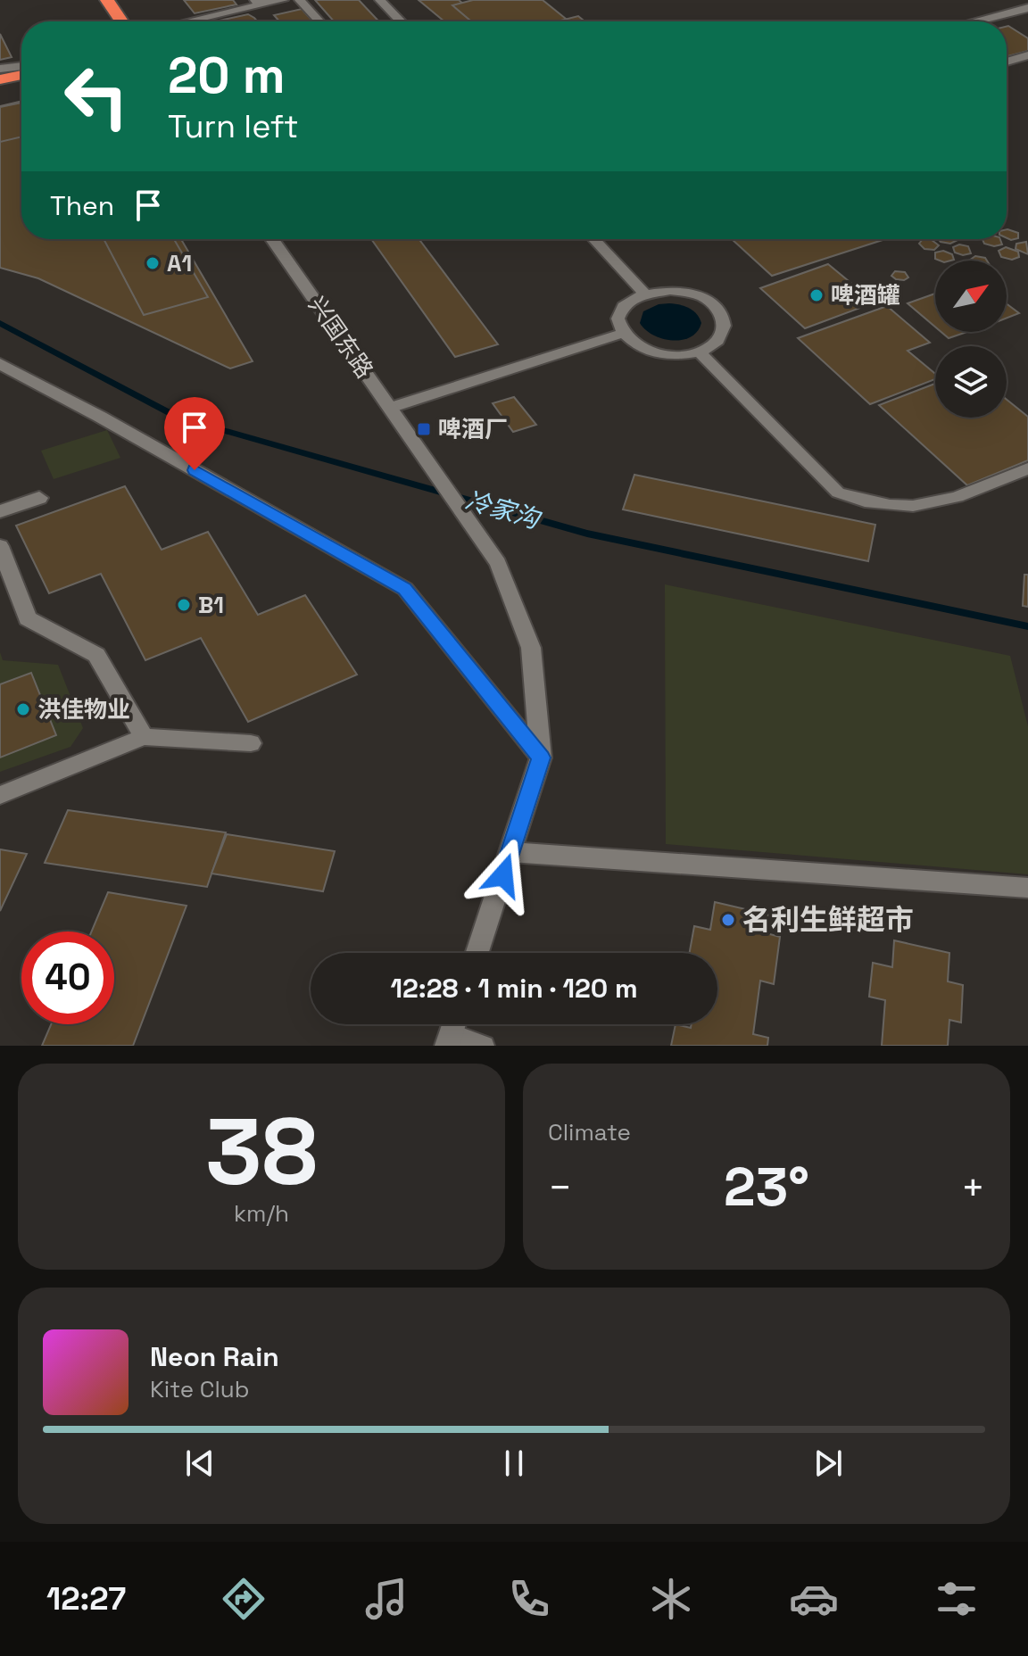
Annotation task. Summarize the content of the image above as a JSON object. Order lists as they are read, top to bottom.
{
  "streets": {
    "street": ["兴国东路"]
  },
  "water": ["冷家沟"],
  "places": {
    "other": [
      "A1",
      "啤酒罐",
      "B1",
      "洪佳物业",
      "名利生鲜超市"
    ],
    "transit": ["啤酒厂"]
  },
  "north": "top right",
  "page": {
    "turn": ["20 m", "Turn left"],
    "then": "Then",
    "limit": "40",
    "trip": "12:28 · 1 min · 120 m",
    "tile": [
      ["38", "km/h"],
      "Climate"
    ],
    "heat": ["−", "23°", "+"],
    "song": ["Neon Rain", "Kite Club"],
    "tabs": "12:27"
  }
}
